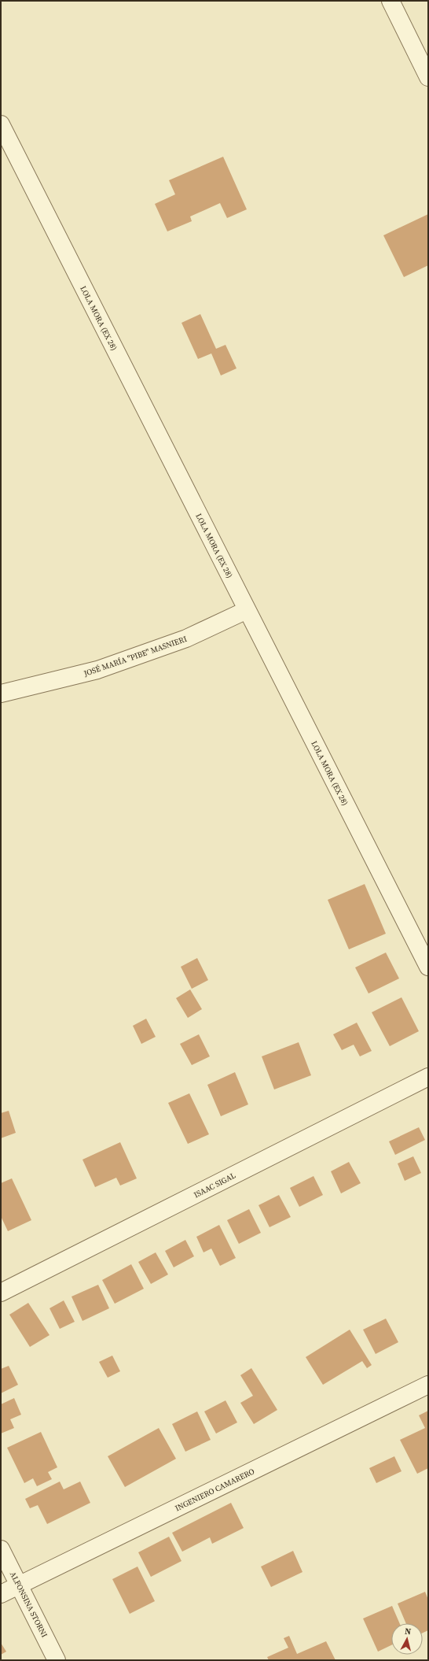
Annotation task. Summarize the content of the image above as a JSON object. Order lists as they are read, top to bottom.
{
  "streets": {
    "street": [
      "LOLA MORA (EX 28)",
      "JOSÉ MARÍA \"PIBE\" MASNIERI",
      "ISAAC SIGAL",
      "INGENIERO CAMARERO",
      "ALFONSINA STORNI"
    ]
  },
  "crossings": [
    ["LOLA MORA (EX 28)", "JOSÉ MARÍA \"PIBE\" MASNIERI"],
    ["INGENIERO CAMARERO", "ALFONSINA STORNI"]
  ],
  "north": "top"
}
